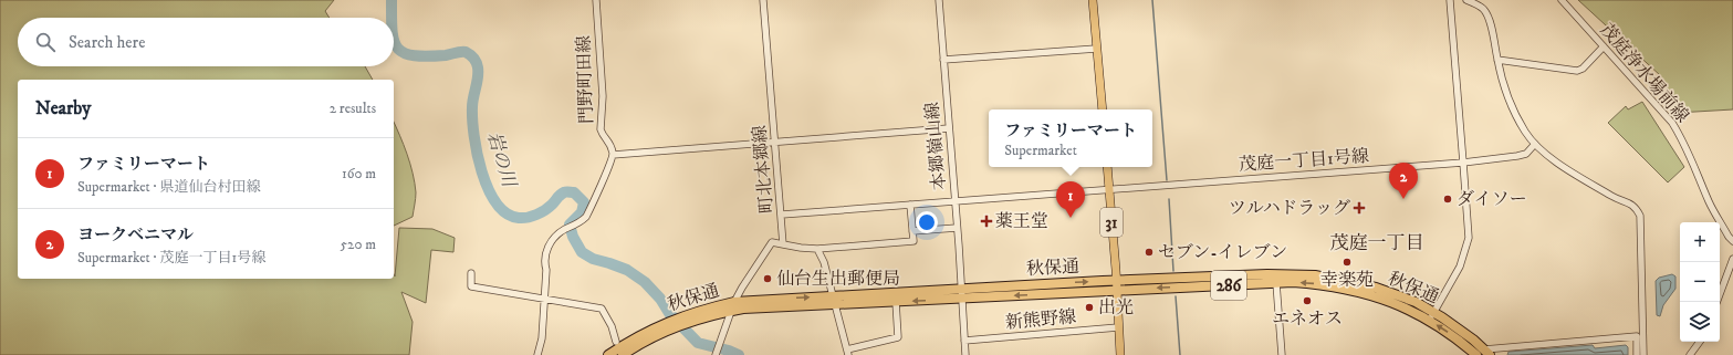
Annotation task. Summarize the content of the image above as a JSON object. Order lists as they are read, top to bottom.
{
  "streets": {
    "highway": ["秋保通", "286"],
    "main road": ["31"],
    "street": [
      "茂庭浄水場前線",
      "門野町田線",
      "本郷嶺山線",
      "茂庭一丁目1号線",
      "町北本郷線",
      "新熊野線"
    ]
  },
  "crossings": [
    ["本郷嶺山線", "茂庭一丁目1号線"],
    ["本郷嶺山線", "秋保通"],
    ["本郷嶺山線", "新熊野線"],
    ["茂庭一丁目1号線", "町北本郷線"],
    ["茂庭一丁目1号線", "31"],
    ["31", "秋保通"],
    ["31", "新熊野線"]
  ],
  "districts": ["茂庭一丁目"],
  "water": ["岩の川"],
  "places": {
    "other": [
      "ダイソー",
      "セブン-イレブン",
      "幸楽苑",
      "仙台生出郵便局",
      "エネオス",
      "出光"
    ],
    "health": ["ツルハドラッグ", "薬王堂"]
  },
  "page": {
    "search": "Search here",
    "heading": ["Nearby", "2 results"],
    "popup": ["ファミリーマート", "Supermarket"],
    "list": [
      {
        "mark": "1",
        "name": "ファミリーマート",
        "note": "Supermarket · 県道仙台村田線",
        "value": "160 m"
      },
      {
        "mark": "2",
        "name": "ヨークベニマル",
        "note": "Supermarket · 茂庭一丁目1号線",
        "value": "520 m"
      }
    ],
    "pins": ["2", "1"],
    "map_buttons": ["+", "−"]
  }
}
